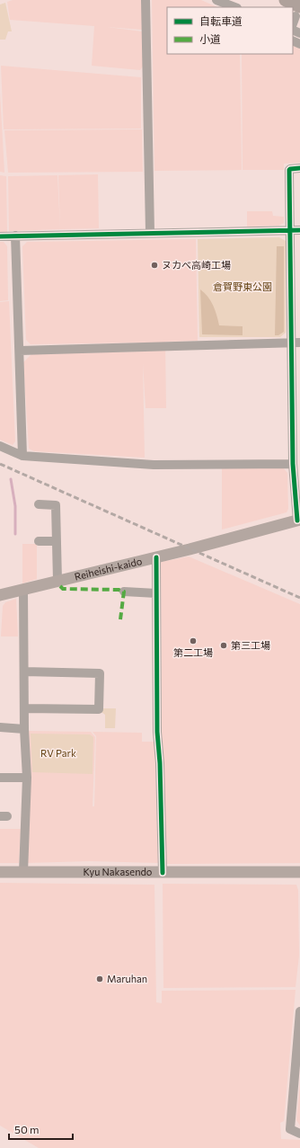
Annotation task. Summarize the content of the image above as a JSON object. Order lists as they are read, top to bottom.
{
  "streets": {
    "main road": ["Reiheishi-kaido", "Kyu Nakasendo"]
  },
  "parks": ["倉賀野東公園", "RV Park"],
  "places": [
    "ヌカべ高崎工場",
    "第二工場",
    "第三工場",
    "Maruhan"
  ],
  "legend": ["自転車道", "小道"],
  "scale_bar": "50 m"
}
